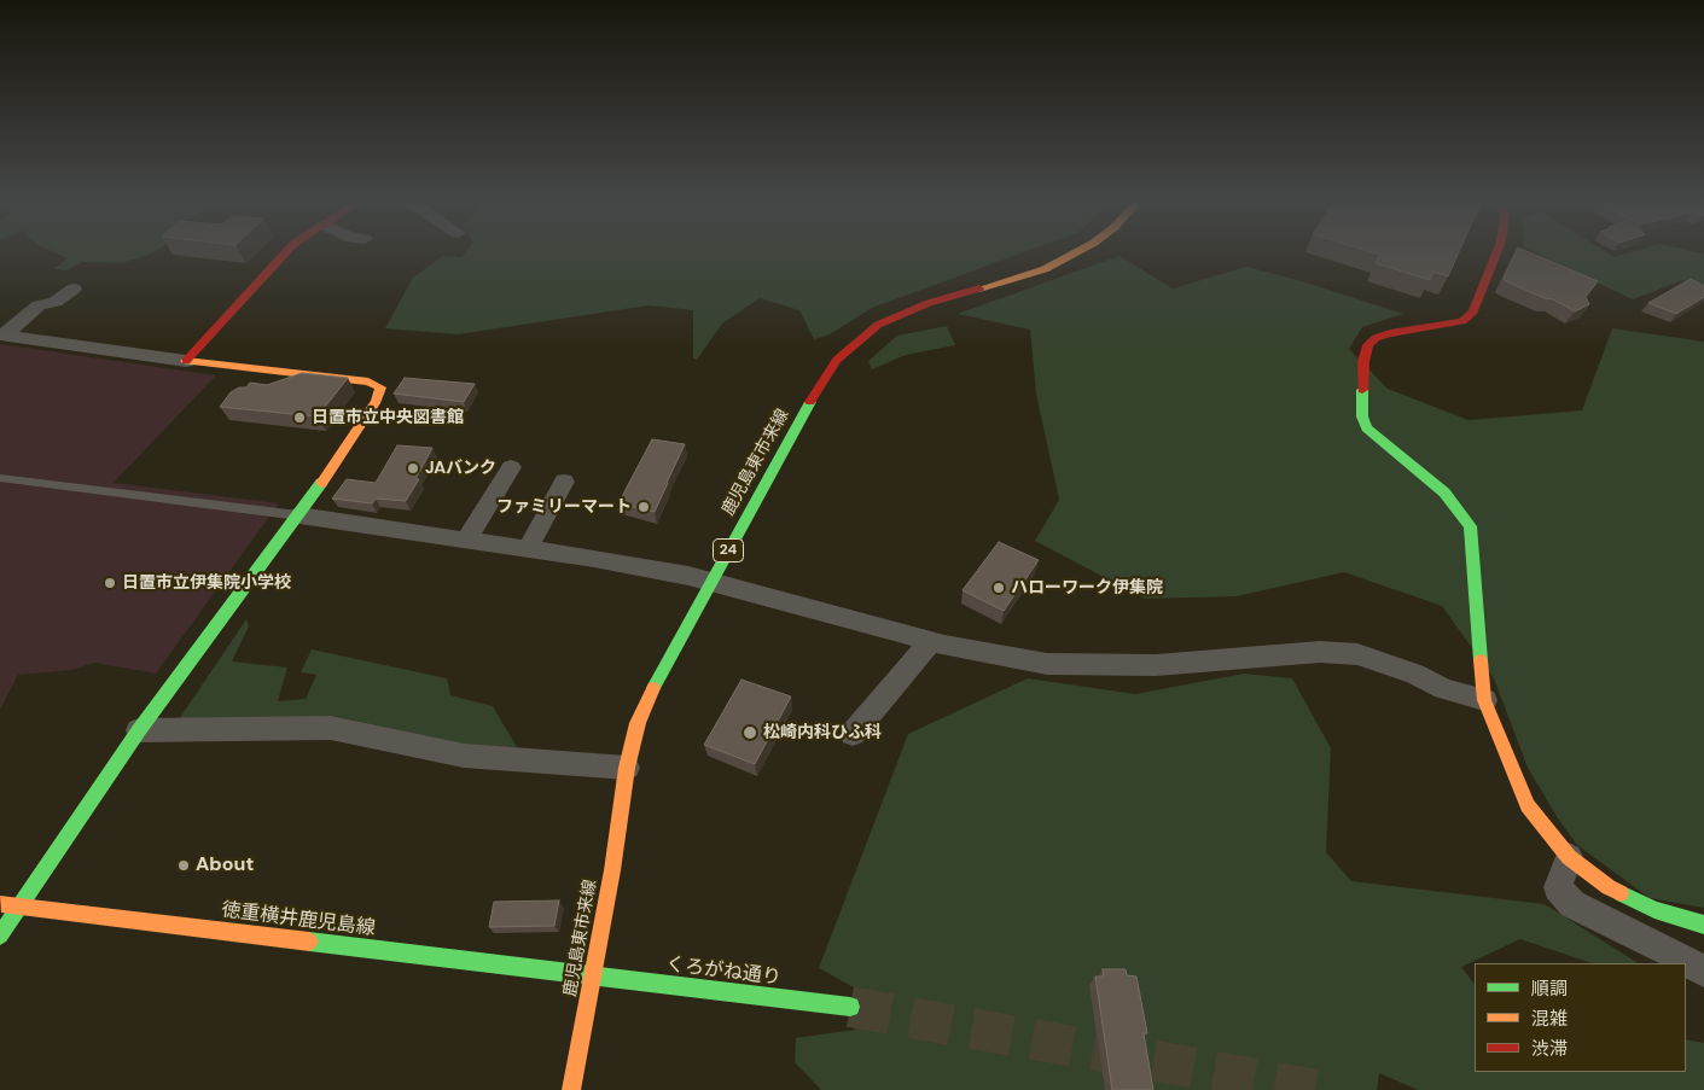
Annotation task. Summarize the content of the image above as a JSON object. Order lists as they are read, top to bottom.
{
  "streets": {
    "street": [
      "鹿児島東市来線",
      "24",
      "徳重横井鹿児島線",
      "くろがね通り"
    ]
  },
  "crossings": [
    ["鹿児島東市来線", "徳重横井鹿児島線"],
    ["鹿児島東市来線", "くろがね通り"],
    ["徳重横井鹿児島線", "くろがね通り"]
  ],
  "places": [
    "日置市立中央図書館",
    "JAバンク",
    "ファミリーマート",
    "日置市立伊集院小学校",
    "ハローワーク伊集院",
    "松崎内科ひふ科",
    "About"
  ],
  "legend": ["順調", "混雑", "渋滞"]
}
